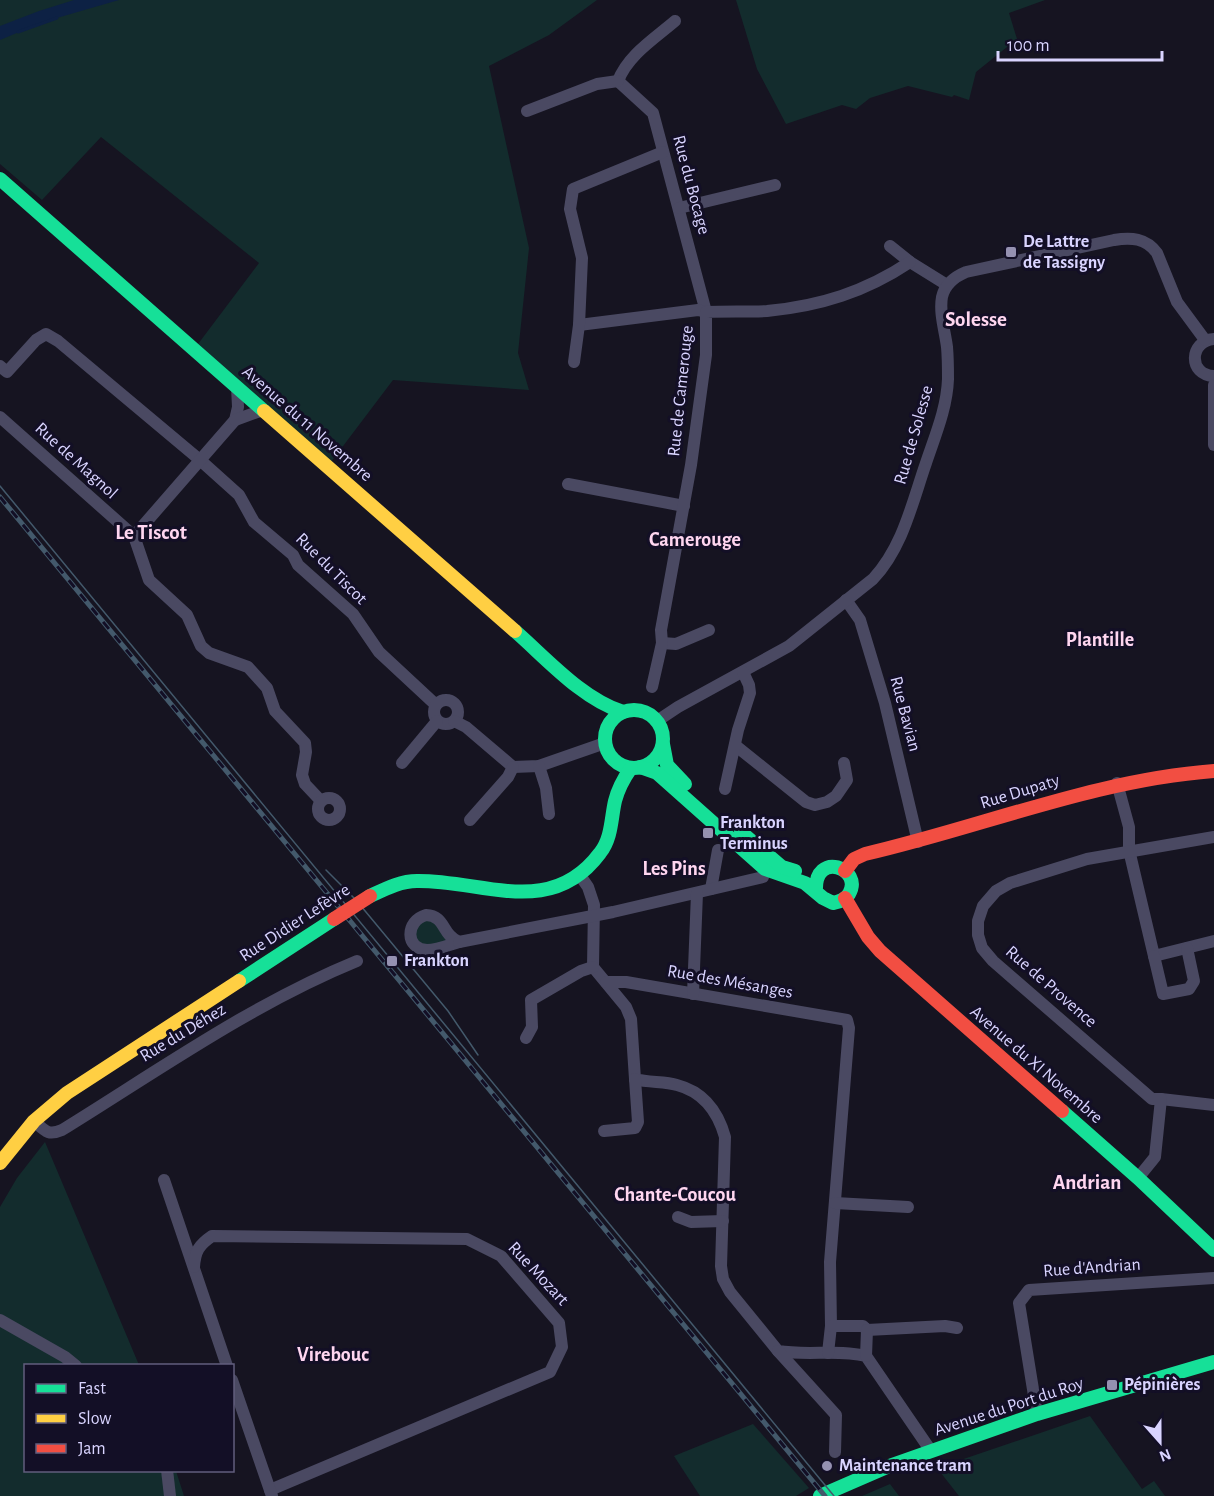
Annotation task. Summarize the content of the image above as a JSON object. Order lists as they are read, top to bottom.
{
  "streets": {
    "main road": [
      "Avenue du 11 Novembre",
      "Rue Dupaty",
      "Rue Didier Lefèvre",
      "Avenue du XI Novembre",
      "Avenue du Port du Roy"
    ],
    "street": [
      "Rue du Bocage",
      "Rue de Camerouge",
      "Rue de Solesse",
      "Rue de Magnol",
      "Rue du Tiscot",
      "Rue Bavian",
      "Rue des Mésanges",
      "Rue de Provence",
      "Rue du Déhez",
      "Rue d'Andrian",
      "Rue Mozart"
    ]
  },
  "crossings": [
    ["Rue du Bocage", "Rue de Camerouge"],
    ["Avenue du 11 Novembre", "Rue de Solesse"],
    ["Avenue du 11 Novembre", "Rue Didier Lefèvre"],
    ["Rue de Solesse", "Rue Bavian"],
    ["Rue de Solesse", "Rue Didier Lefèvre"],
    ["Rue Bavian", "Rue Dupaty"],
    ["Rue Dupaty", "Avenue du XI Novembre"],
    ["Rue Didier Lefèvre", "Rue du Déhez"],
    ["Rue d'Andrian", "Avenue du Port du Roy"]
  ],
  "districts": [
    "Solesse",
    "Le Tiscot",
    "Camerouge",
    "Plantille",
    "Les Pins",
    "Andrian",
    "Chante-Coucou",
    "Virebouc"
  ],
  "places": {
    "transit": [
      "De Lattre de Tassigny",
      "Frankton Terminus",
      "Frankton",
      "Pépinières"
    ],
    "other": ["Maintenance tram"]
  },
  "legend": ["Fast", "Slow", "Jam"],
  "scale_bar": "100 m",
  "north": "bottom"
}
